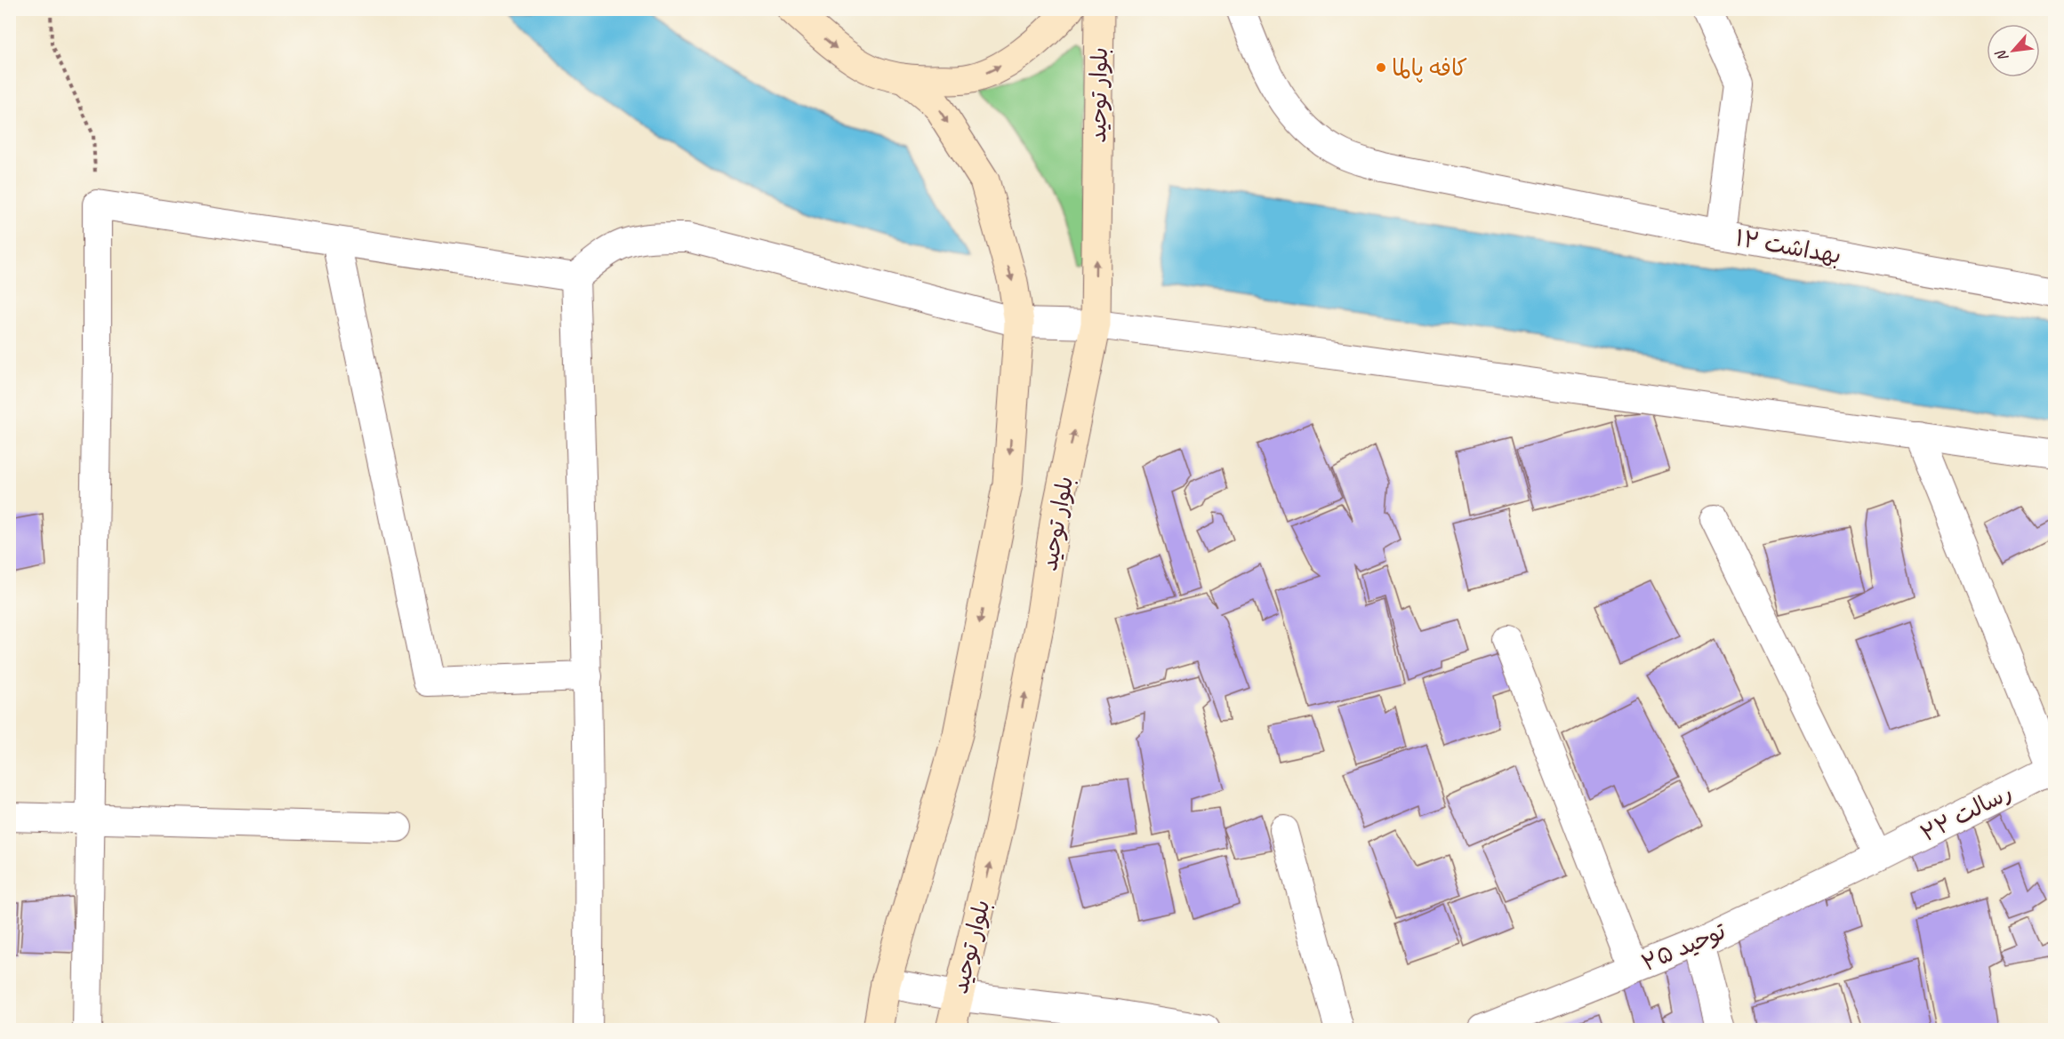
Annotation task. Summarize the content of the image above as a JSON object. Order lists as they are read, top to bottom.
{
  "streets": {
    "main road": ["بلوار توحید"],
    "street": ["بهداشت ۱۲", "رسالت ۲۲", "توحید ۲۵"]
  },
  "crossings": [
    ["رسالت ۲۲", "توحید ۲۵"]
  ],
  "places": ["کافه پالما"],
  "north": "bottom left"
}
